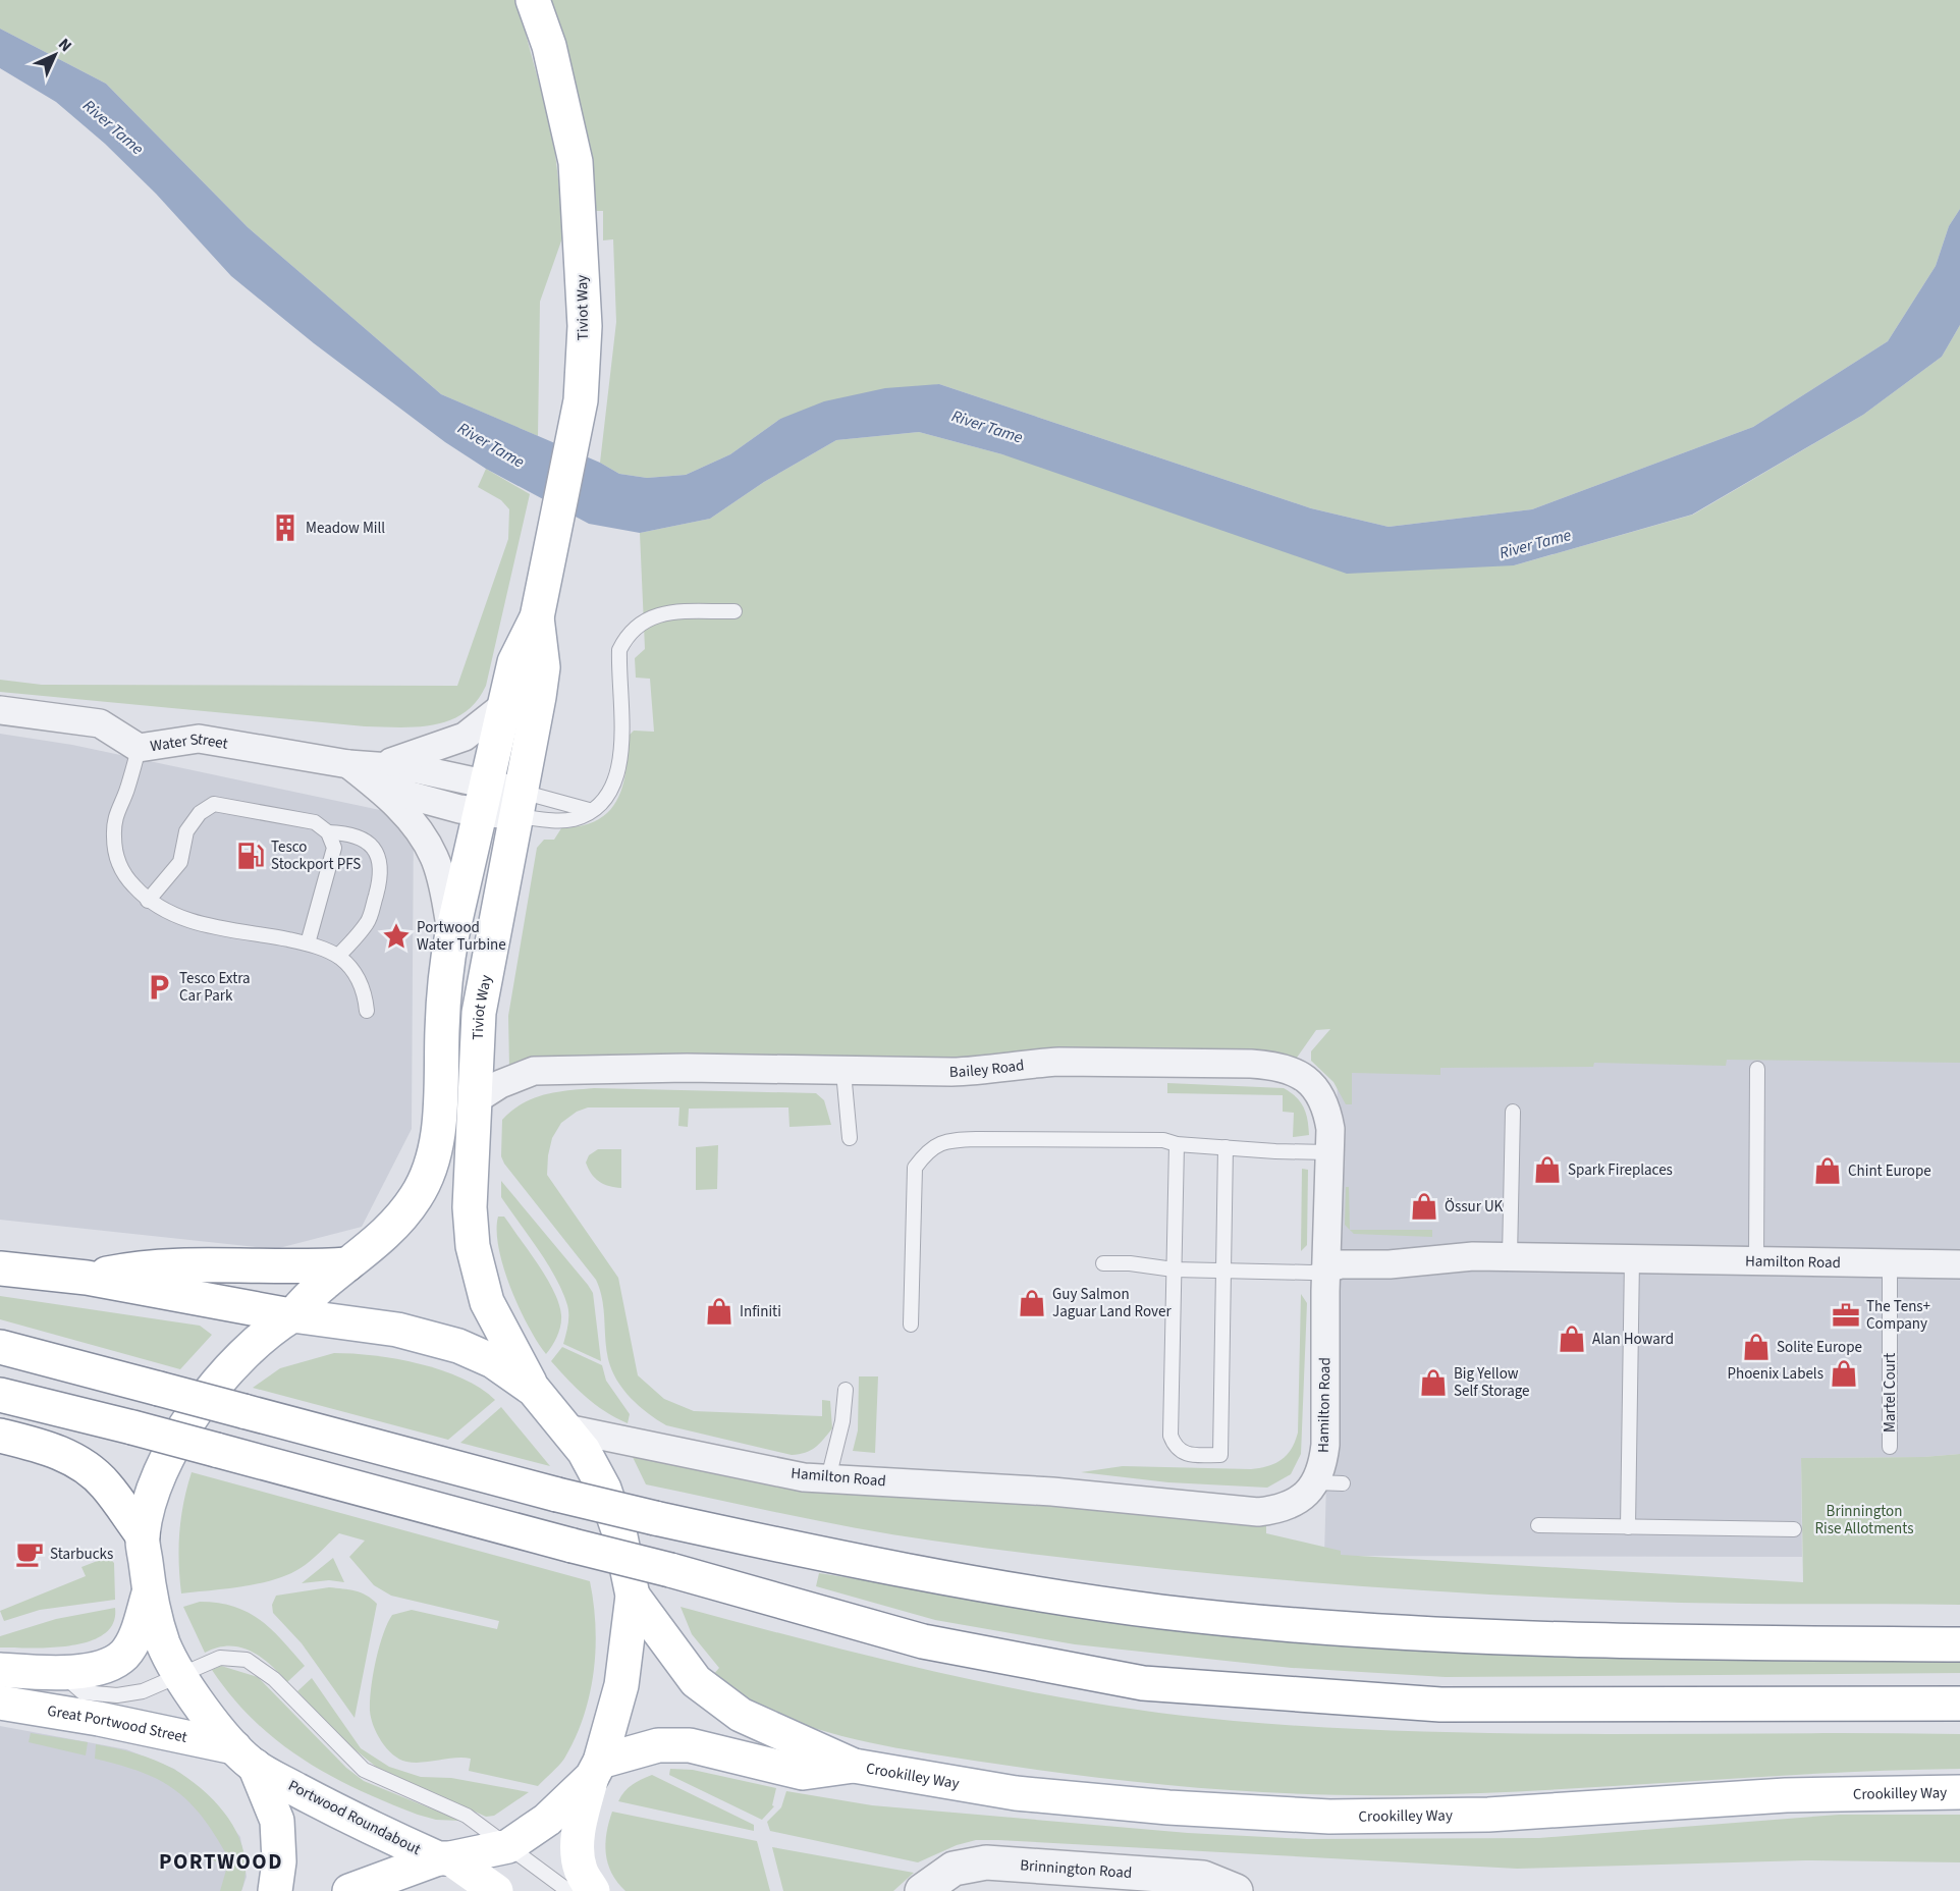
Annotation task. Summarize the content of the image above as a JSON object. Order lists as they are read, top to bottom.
{
  "streets": {
    "main road": [
      "Tiviot Way",
      "Great Portwood Street",
      "Crookilley Way",
      "Portwood Roundabout"
    ],
    "street": [
      "Water Street",
      "Bailey Road",
      "Hamilton Road",
      "Brinnington Road"
    ],
    "lane": ["Martel Court"]
  },
  "crossings": [
    ["Tiviot Way", "Water Street"],
    ["Tiviot Way", "Bailey Road"],
    ["Tiviot Way", "Portwood Roundabout"],
    ["Bailey Road", "Hamilton Road"],
    ["Hamilton Road", "Martel Court"],
    ["Great Portwood Street", "Portwood Roundabout"]
  ],
  "districts": ["PORTWOOD"],
  "water": ["River Tame"],
  "parks": ["Brinnington Rise Allotments"],
  "places": {
    "building": ["Meadow Mill"],
    "fuel station": ["Tesco Stockport PFS"],
    "place": ["Portwood Water Turbine"],
    "parking": ["Tesco Extra Car Park"],
    "shop": [
      "Spark Fireplaces",
      "Chint Europe",
      "Össur UK",
      "Guy Salmon Jaguar Land Rover",
      "Infiniti",
      "Alan Howard",
      "Solite Europe",
      "Phoenix Labels",
      "Big Yellow Self Storage"
    ],
    "office": ["The Tens+ Company"],
    "cafe": ["Starbucks"]
  },
  "north": "top right"
}
